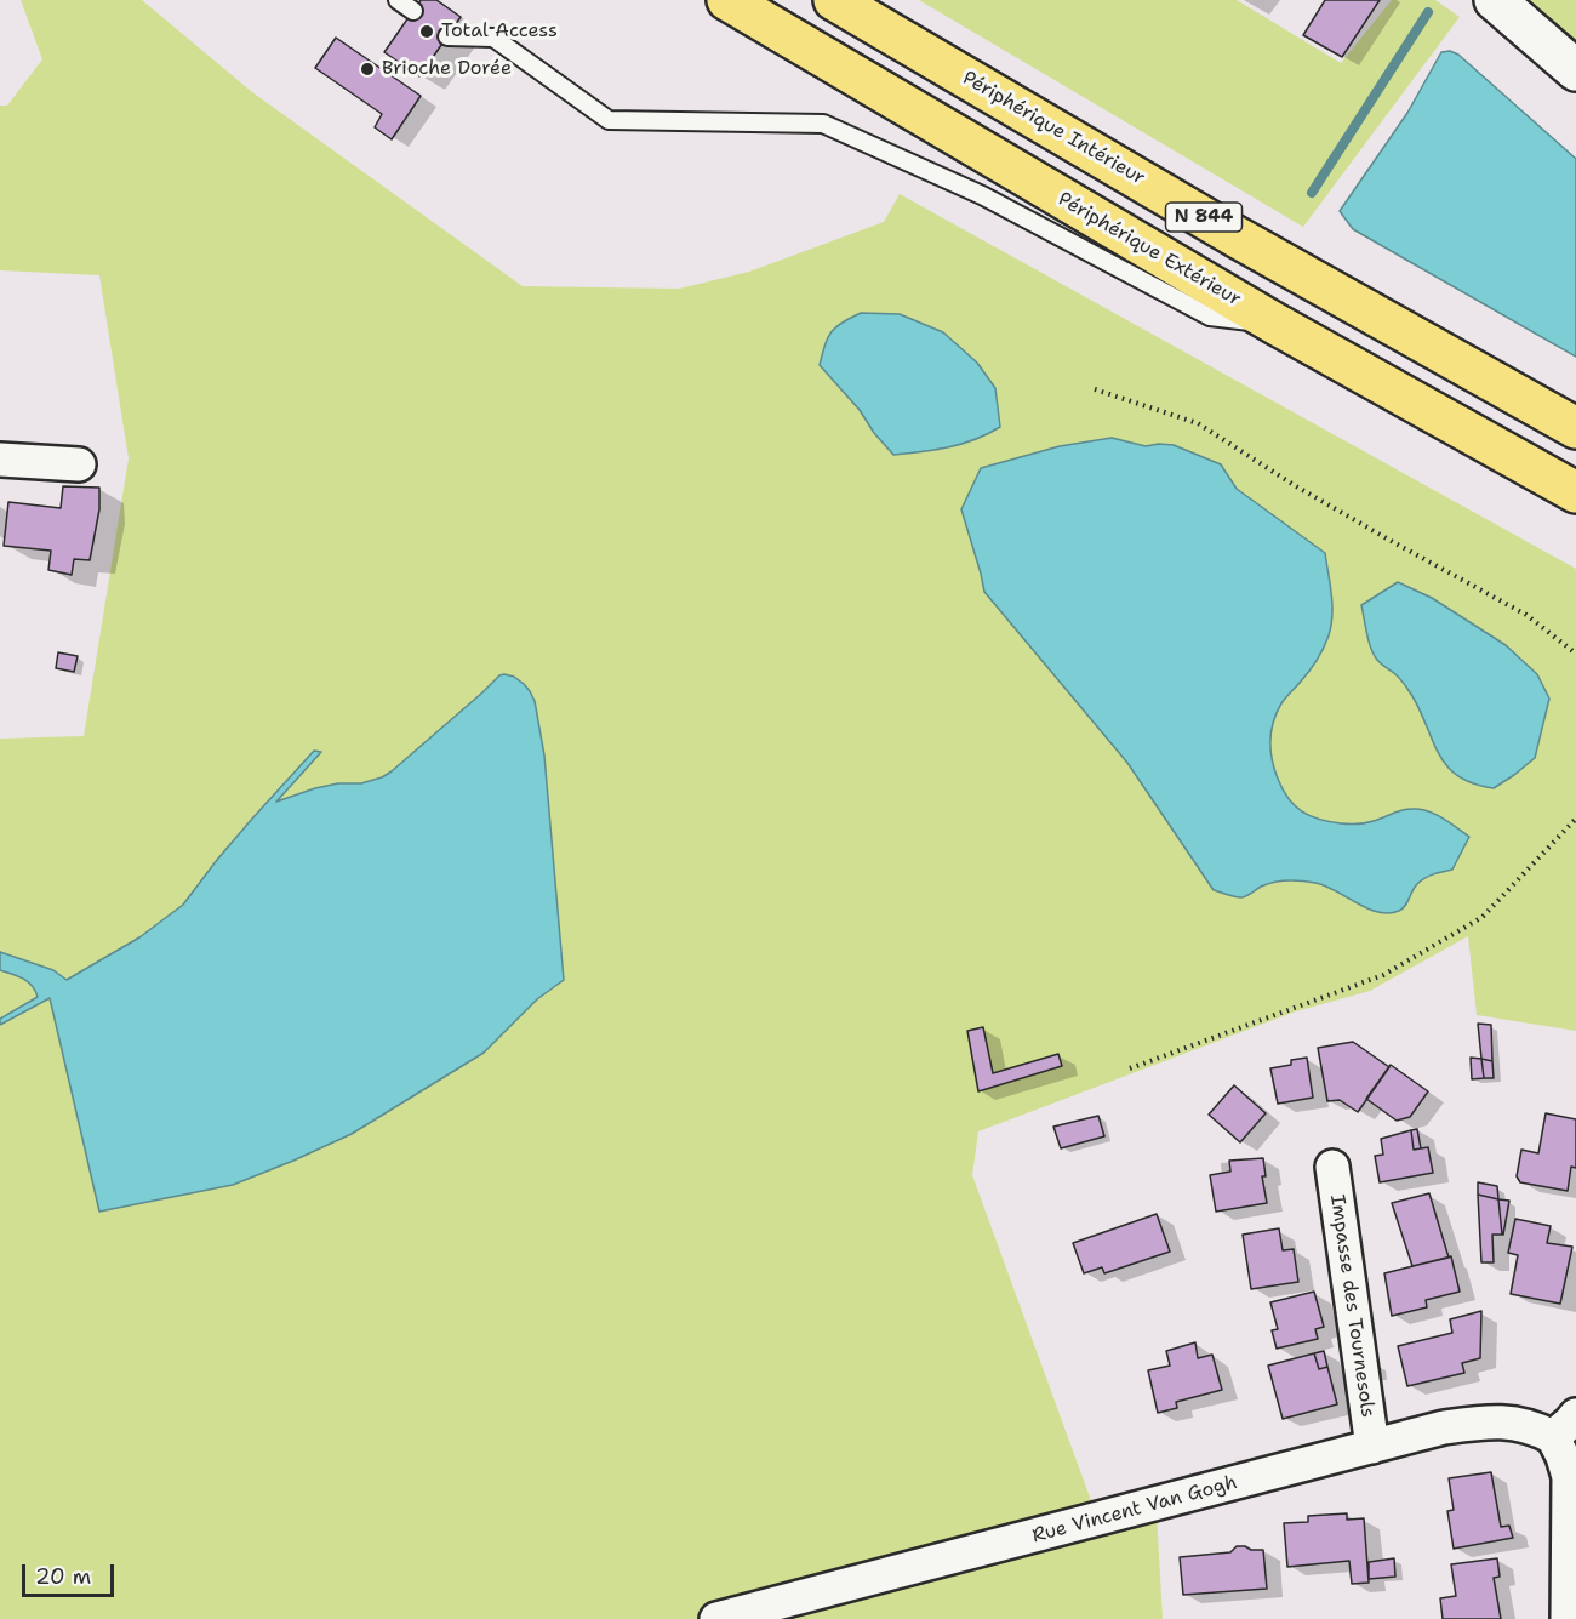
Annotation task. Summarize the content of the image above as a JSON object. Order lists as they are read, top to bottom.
{
  "streets": {
    "highway": ["Périphérique Intérieur", "N 844", "Périphérique Extérieur"],
    "street": ["Impasse des Tournesols", "Rue Vincent Van Gogh"]
  },
  "crossings": [
    ["Impasse des Tournesols", "Rue Vincent Van Gogh"]
  ],
  "places": ["Total Access", "Brioche Dorée"],
  "scale_bar": "20 m"
}
